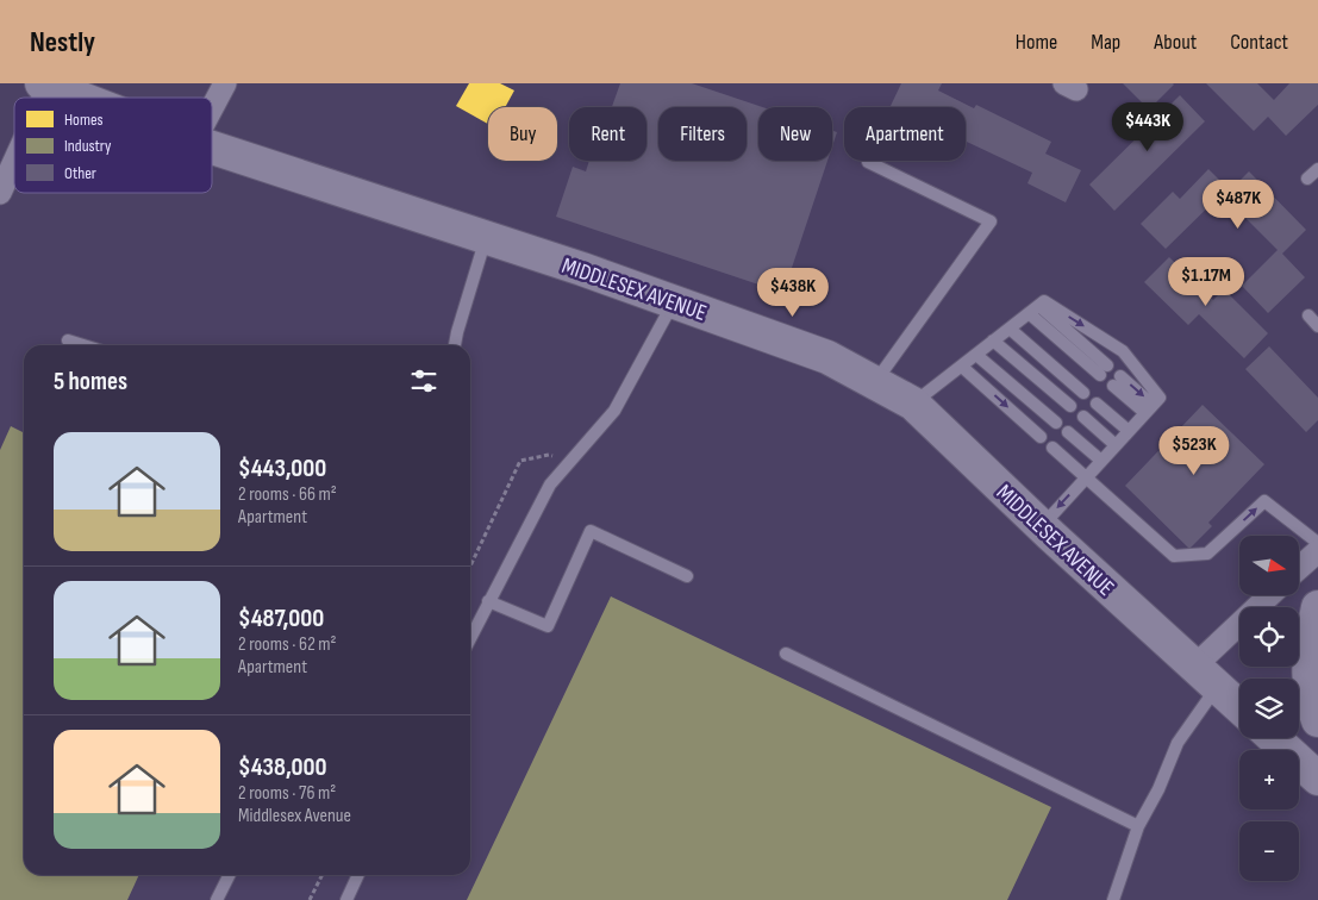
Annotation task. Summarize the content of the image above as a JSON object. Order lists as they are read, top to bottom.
{
  "streets": {
    "main road": ["MIDDLESEX AVENUE"]
  },
  "legend": ["Homes", "Industry", "Other"],
  "north": "right",
  "page": {
    "header": "Nestly",
    "nav": [
      "Home",
      "Map",
      "About",
      "Contact"
    ],
    "price": [
      "$443K",
      "$487K",
      "$1.17M",
      "$438K",
      "$523K"
    ],
    "chip": [
      "Buy",
      "Rent",
      "Filters",
      "New",
      "Apartment"
    ],
    "heading": "5 homes",
    "list": [
      {
        "name": "$443,000",
        "note": "2 rooms · 66 m² · Apartment"
      },
      {
        "name": "$487,000",
        "note": "2 rooms · 62 m² · Apartment"
      },
      {
        "name": "$438,000",
        "note": "2 rooms · 76 m² · Middlesex Avenue"
      }
    ],
    "map_buttons": ["+", "−"]
  }
}
